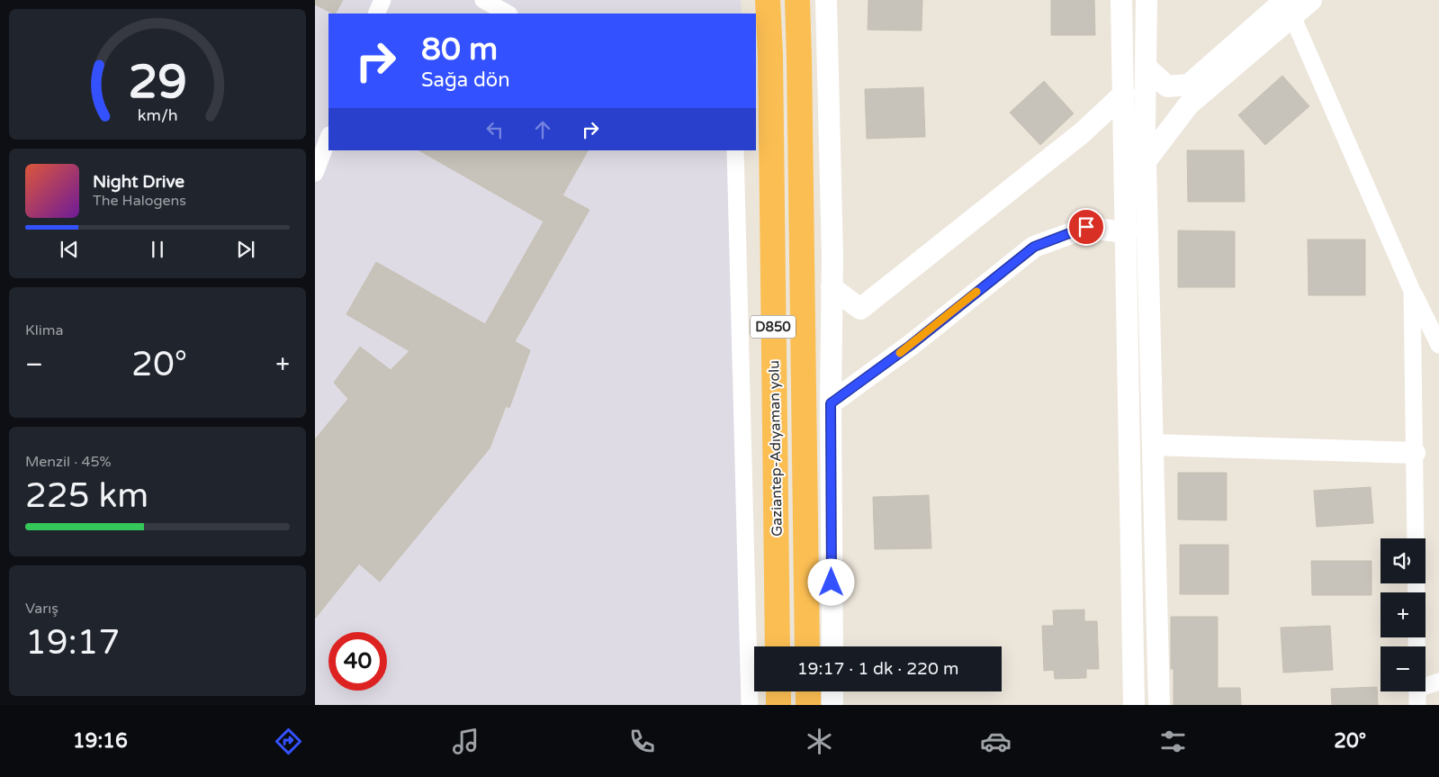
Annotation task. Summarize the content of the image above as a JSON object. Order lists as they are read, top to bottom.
{
  "streets": {
    "highway": ["D850", "Gaziantep-Adıyaman yolu"]
  },
  "page": {
    "turn": ["80 m", "Sağa dön"],
    "song": ["Night Drive", "The Halogens"],
    "tile": [
      "Klima",
      ["Menzil · 45%", "225 km"],
      ["Varış", "19:17"]
    ],
    "heat": ["−", "20°", "+"],
    "map_buttons": ["+", "−"],
    "limit": "40",
    "trip": "19:17 · 1 dk · 220 m",
    "tabs": ["19:16", "20°"],
    "gauge": ["29", "km/h"]
  }
}
